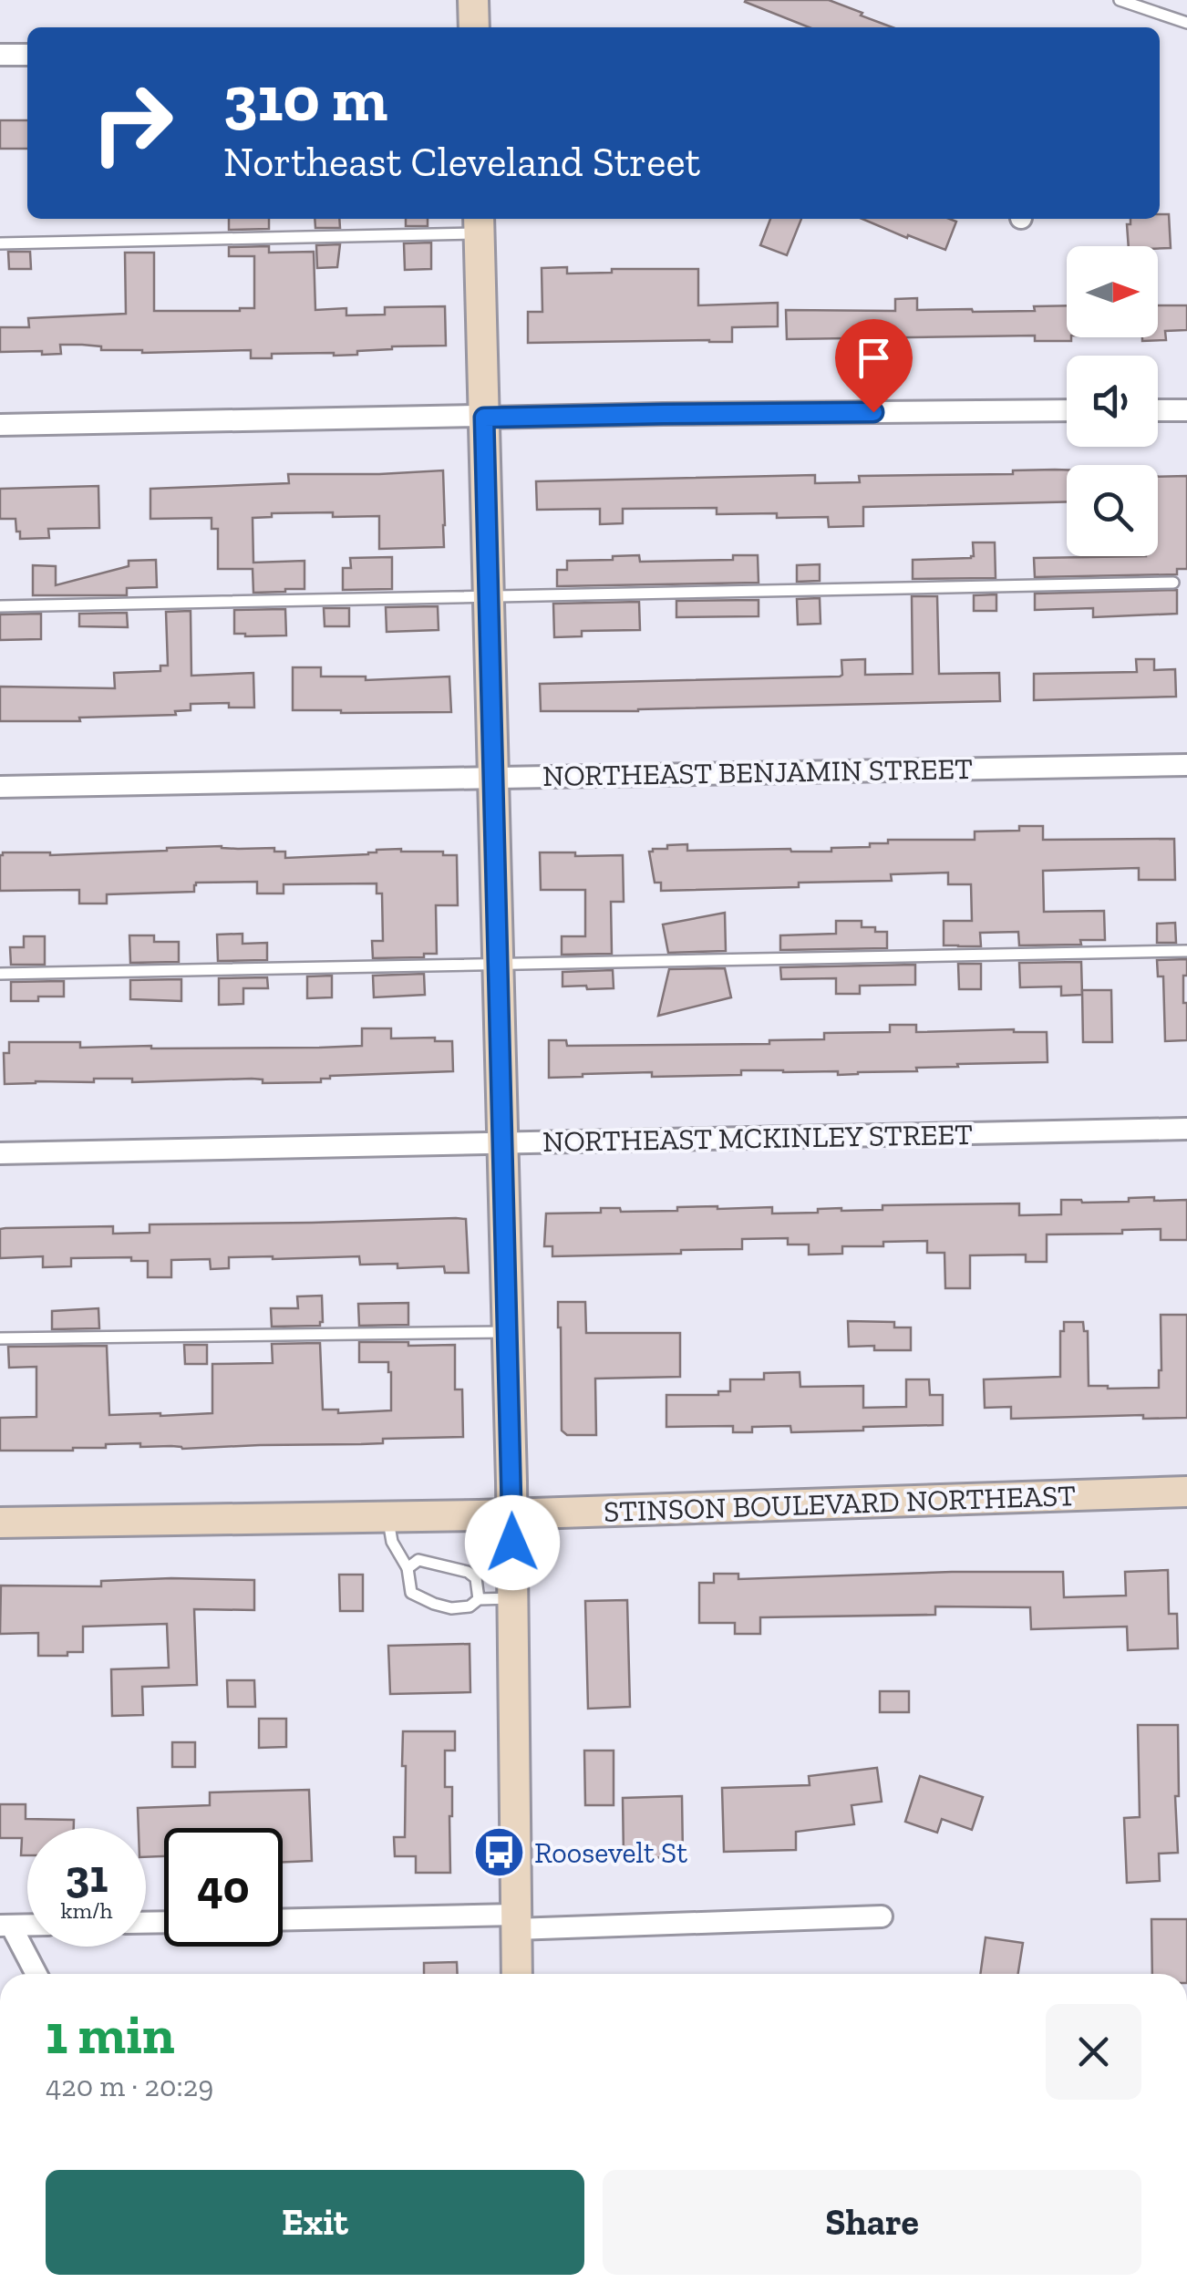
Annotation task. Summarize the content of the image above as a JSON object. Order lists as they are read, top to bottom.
{
  "streets": {
    "street": ["NORTHEAST BENJAMIN STREET", "NORTHEAST MCKINLEY STREET", "STINSON BOULEVARD NORTHEAST"]
  },
  "places": {
    "bus stop": ["Roosevelt St"]
  },
  "north": "right",
  "page": {
    "turn": ["310 m", "Northeast Cleveland Street"],
    "speed": "31 km/h",
    "limit": "40",
    "heading": ["1 min", "420 m · 20:29"],
    "buttons": ["Exit", "Share"]
  }
}
